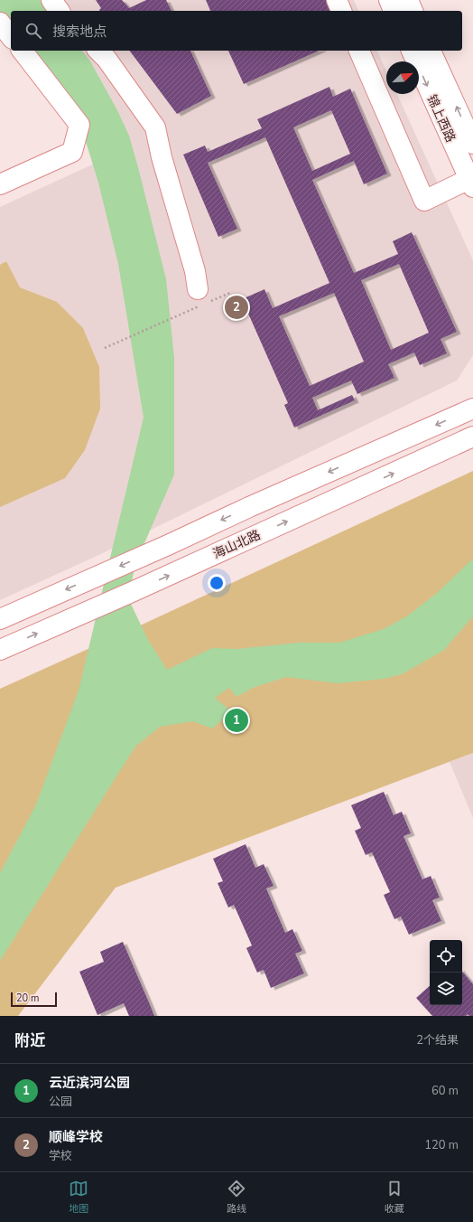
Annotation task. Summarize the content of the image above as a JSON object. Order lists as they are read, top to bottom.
{
  "streets": {
    "street": ["锦上西路", "海山北路"]
  },
  "scale_bar": "20 m",
  "north": "top right",
  "page": {
    "search": "搜索地点",
    "pins": ["2", "1"],
    "scale": "20 m",
    "heading": ["附近", "2个结果"],
    "list": [
      {
        "mark": "1",
        "name": "云近滨河公园",
        "note": "公园",
        "value": "60 m"
      },
      {
        "mark": "2",
        "name": "顺峰学校",
        "note": "学校",
        "value": "120 m"
      }
    ],
    "nav": ["地图", "路线", "收藏"]
  }
}
